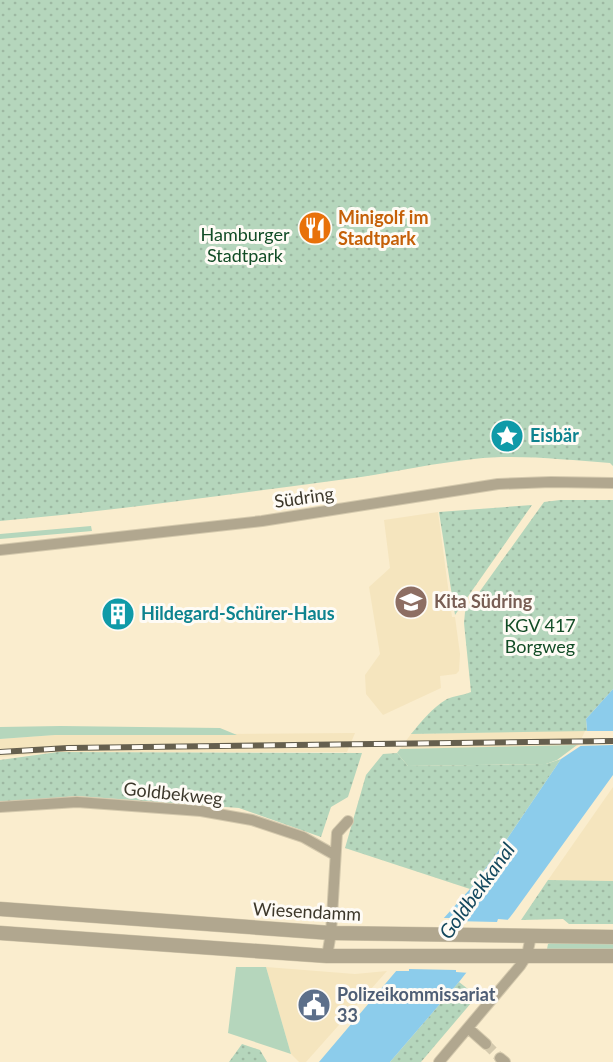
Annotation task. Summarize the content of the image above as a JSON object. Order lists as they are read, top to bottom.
{
  "streets": {
    "street": ["Südring", "Goldbekweg", "Wiesendamm"]
  },
  "water": ["Goldbekkanal"],
  "parks": ["Hamburger Stadtpark", "KGV 417 Borgweg"],
  "places": {
    "restaurant": ["Minigolf im Stadtpark"],
    "place": ["Eisbär"],
    "school or university": ["Kita Südring"],
    "building": ["Hildegard-Schürer-Haus"],
    "public building": ["Polizeikommissariat 33"]
  }
}
